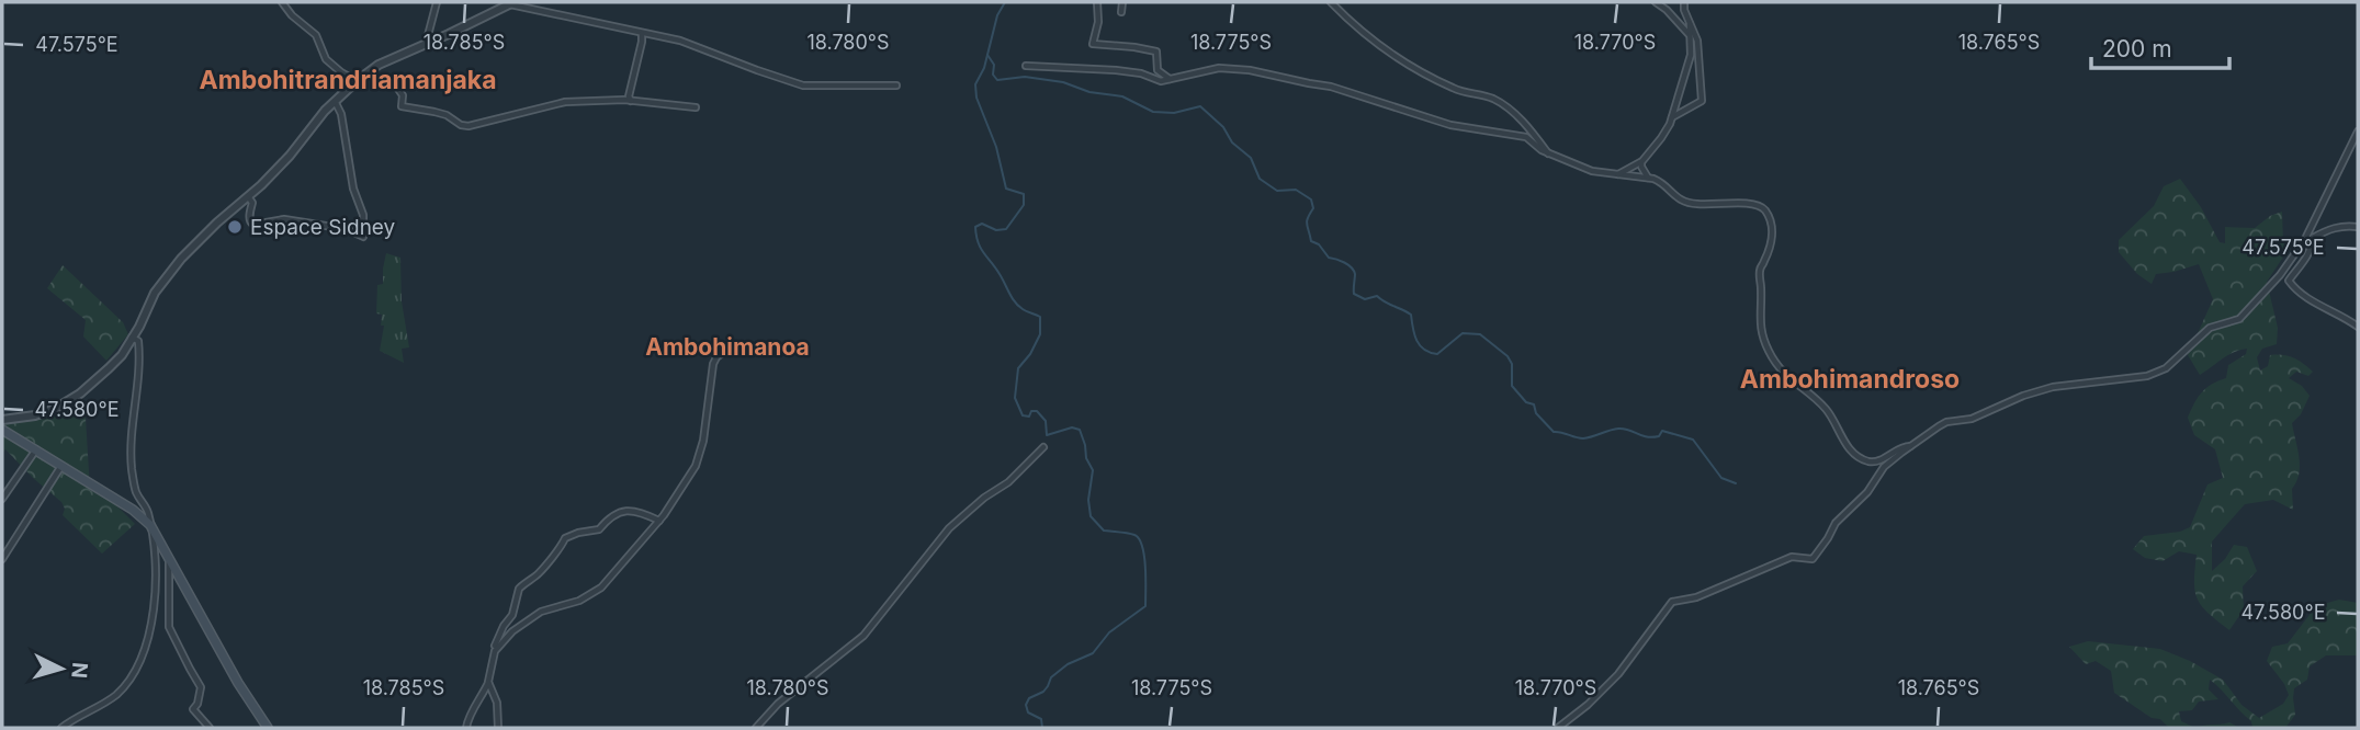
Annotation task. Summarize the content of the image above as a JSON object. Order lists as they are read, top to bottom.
{
  "districts": ["Ambohitrandriamanjaka", "Ambohimanoa", "Ambohimandroso"],
  "places": ["Espace Sidney"],
  "scale_bar": "200 m",
  "north": "right",
  "coordinates": [
    "18.785°S",
    "18.780°S",
    "18.775°S",
    "18.770°S",
    "18.765°S",
    "47.575°E",
    "47.580°E"
  ]
}
